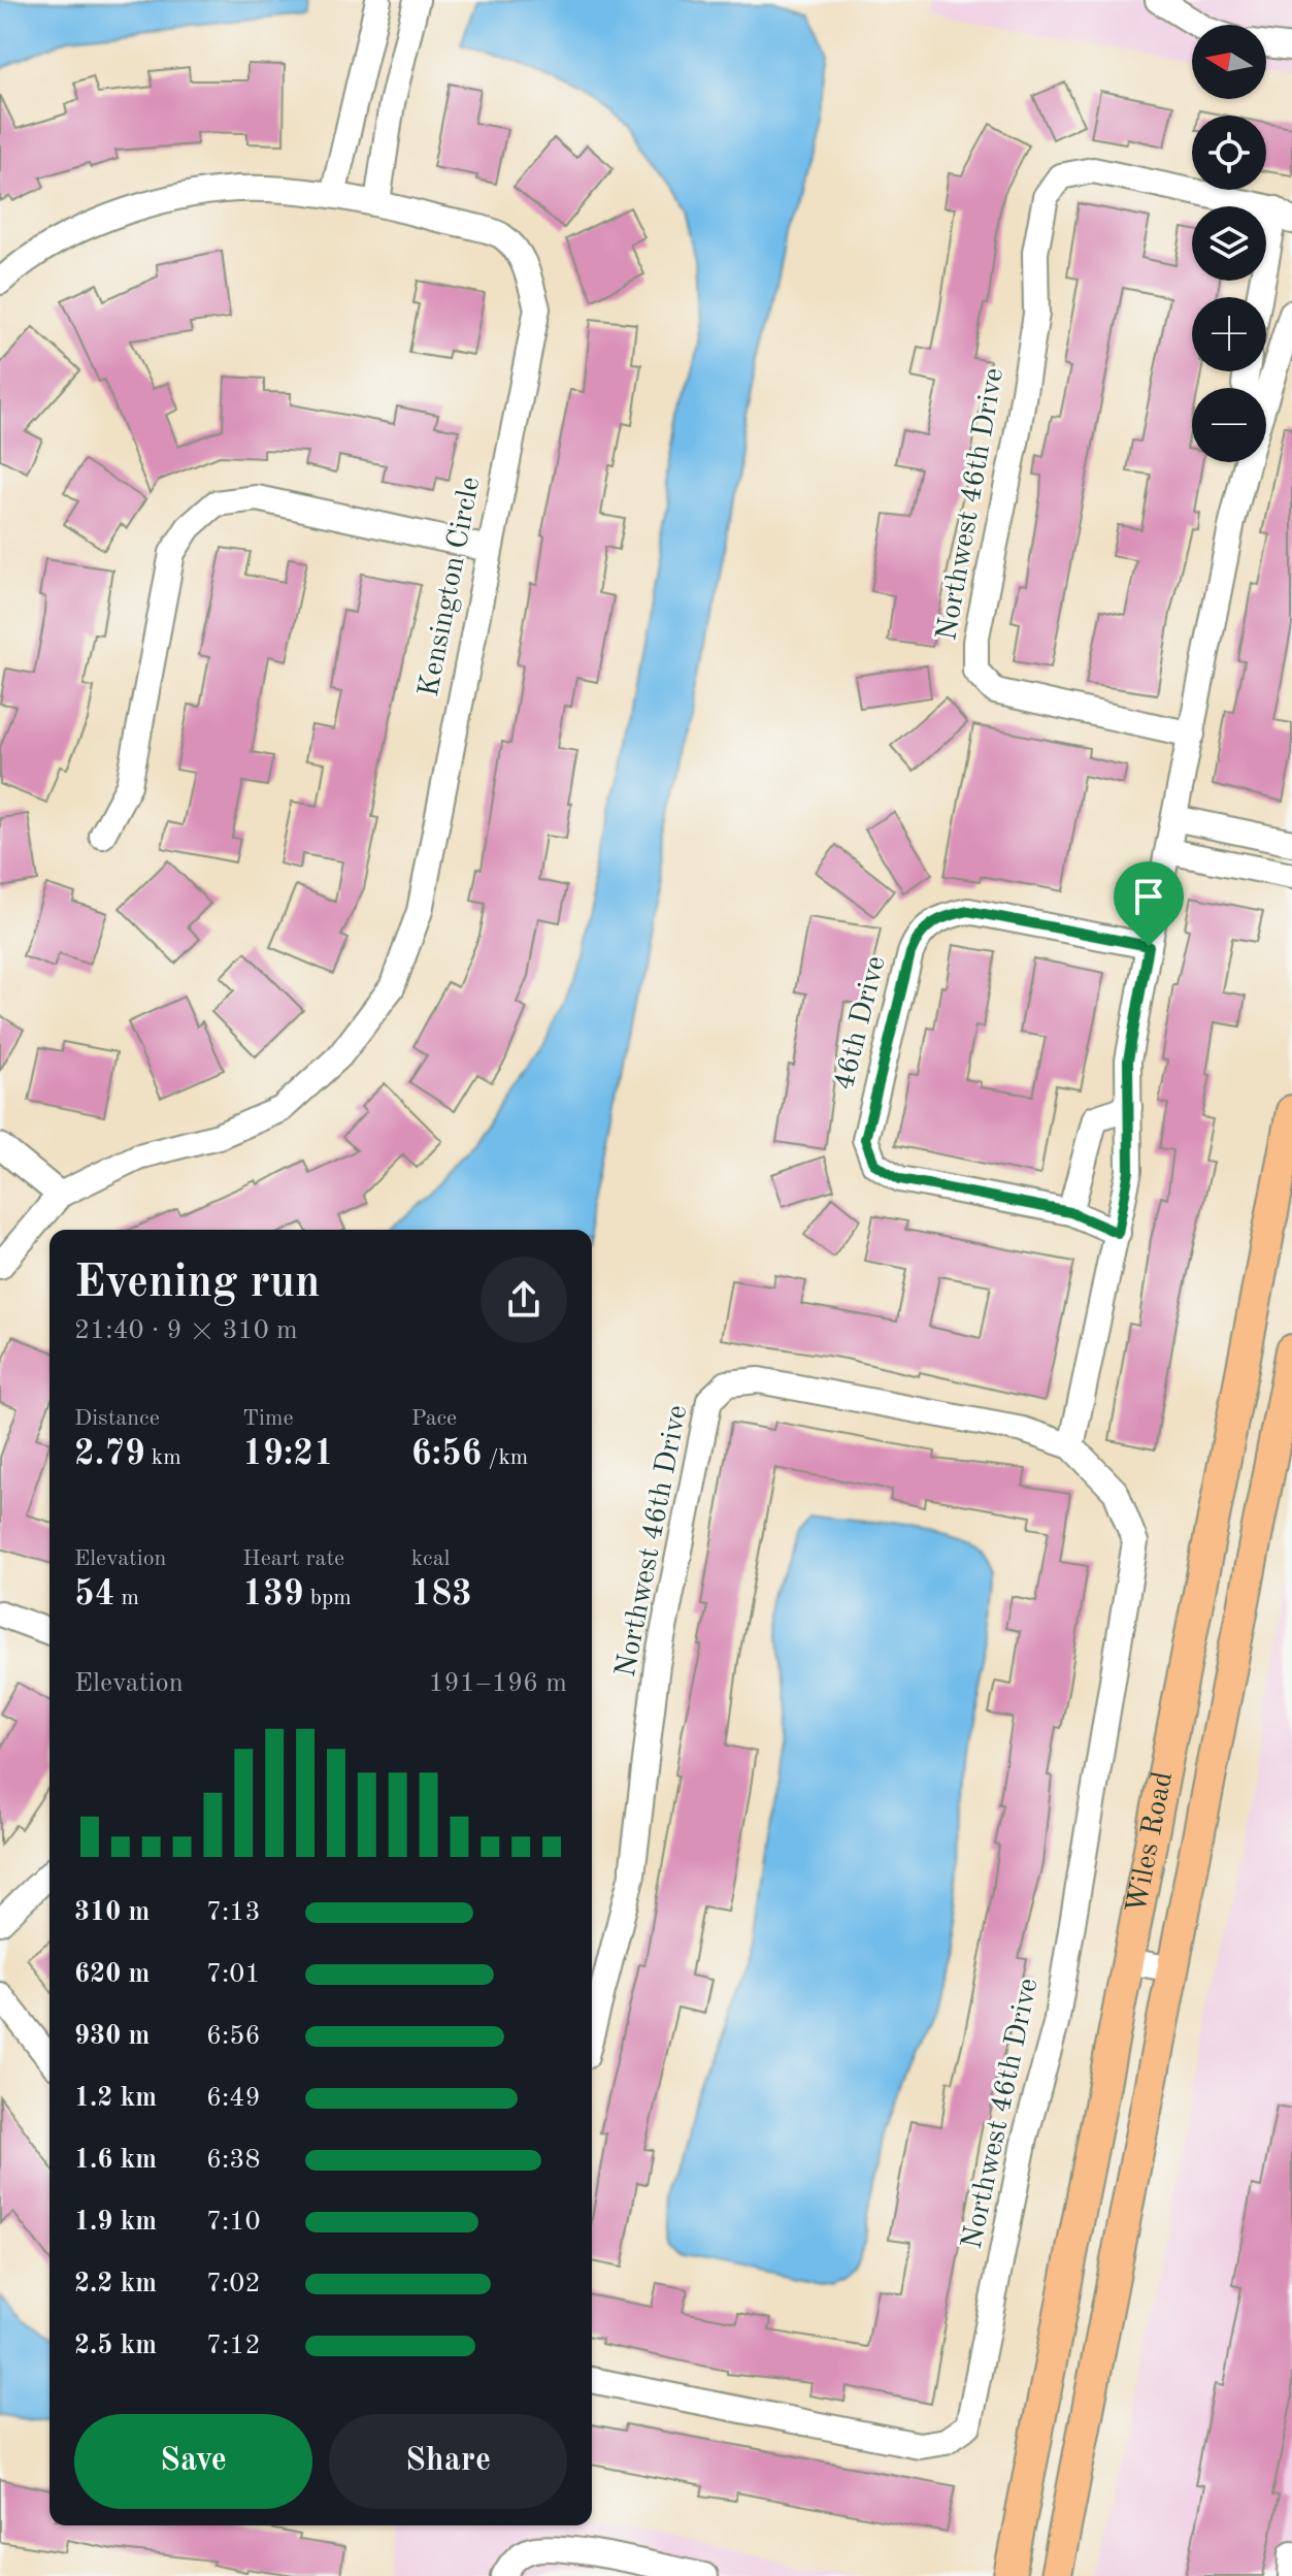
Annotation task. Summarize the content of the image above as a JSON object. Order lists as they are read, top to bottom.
{
  "streets": {
    "main road": ["Wiles Road"],
    "street": ["Northwest 46th Drive", "Kensington Circle", "46th Drive"]
  },
  "north": "left",
  "page": {
    "map_buttons": ["+", "−"],
    "heading": ["Evening run", "21:40 · 9 × 310 m"],
    "stats": [
      ["Distance", "2.79 km"],
      ["Time", "19:21"],
      ["Pace", "6:56 /km"],
      ["Elevation", "54 m"],
      ["Heart rate", "139 bpm"],
      ["kcal", "183"]
    ],
    "chart": ["Elevation", "191–196 m"],
    "list": [
      {
        "name": "310 m",
        "note": "7:13"
      },
      {
        "name": "620 m",
        "note": "7:01"
      },
      {
        "name": "930 m",
        "note": "6:56"
      },
      {
        "name": "1.2 km",
        "note": "6:49"
      },
      {
        "name": "1.6 km",
        "note": "6:38"
      },
      {
        "name": "1.9 km",
        "note": "7:10"
      },
      {
        "name": "2.2 km",
        "note": "7:02"
      },
      {
        "name": "2.5 km",
        "note": "7:12"
      }
    ],
    "buttons": ["Save", "Share"]
  }
}
